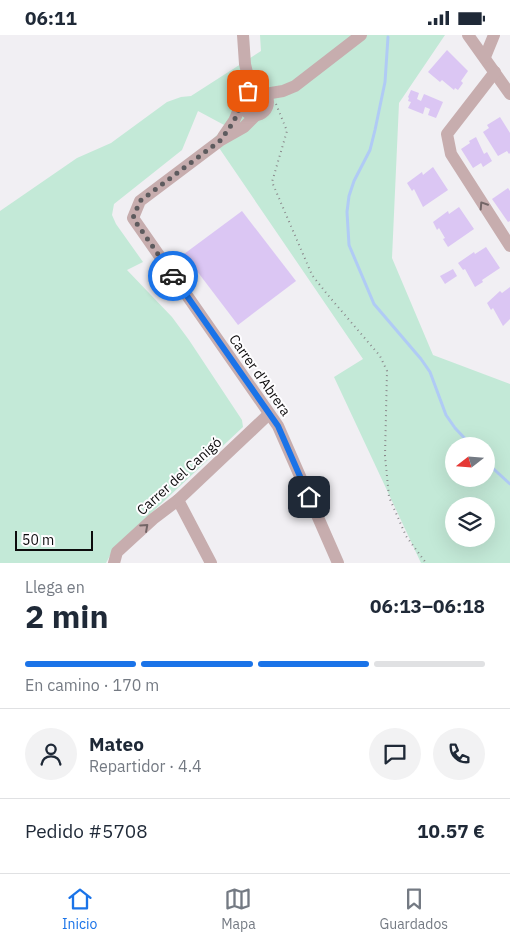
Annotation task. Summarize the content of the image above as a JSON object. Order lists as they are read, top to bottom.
{
  "streets": {
    "street": ["Carrer d'Abrera", "Carrer del Canigó"]
  },
  "crossings": [
    ["Carrer d'Abrera", "Carrer del Canigó"]
  ],
  "one_way": ["Carrer del Canigó"],
  "scale_bar": "50 m",
  "north": "left",
  "page": {
    "status": "06:11",
    "scale": "50 m",
    "heading": ["2 min", "Llega en", "06:13–06:18"],
    "panel": [
      "Mateo",
      "Repartidor · 4.4",
      "Pedido #5708",
      "10.57 €"
    ],
    "bar": "En camino · 170 m",
    "tabs": ["Inicio", "Mapa", "Guardados"]
  }
}
